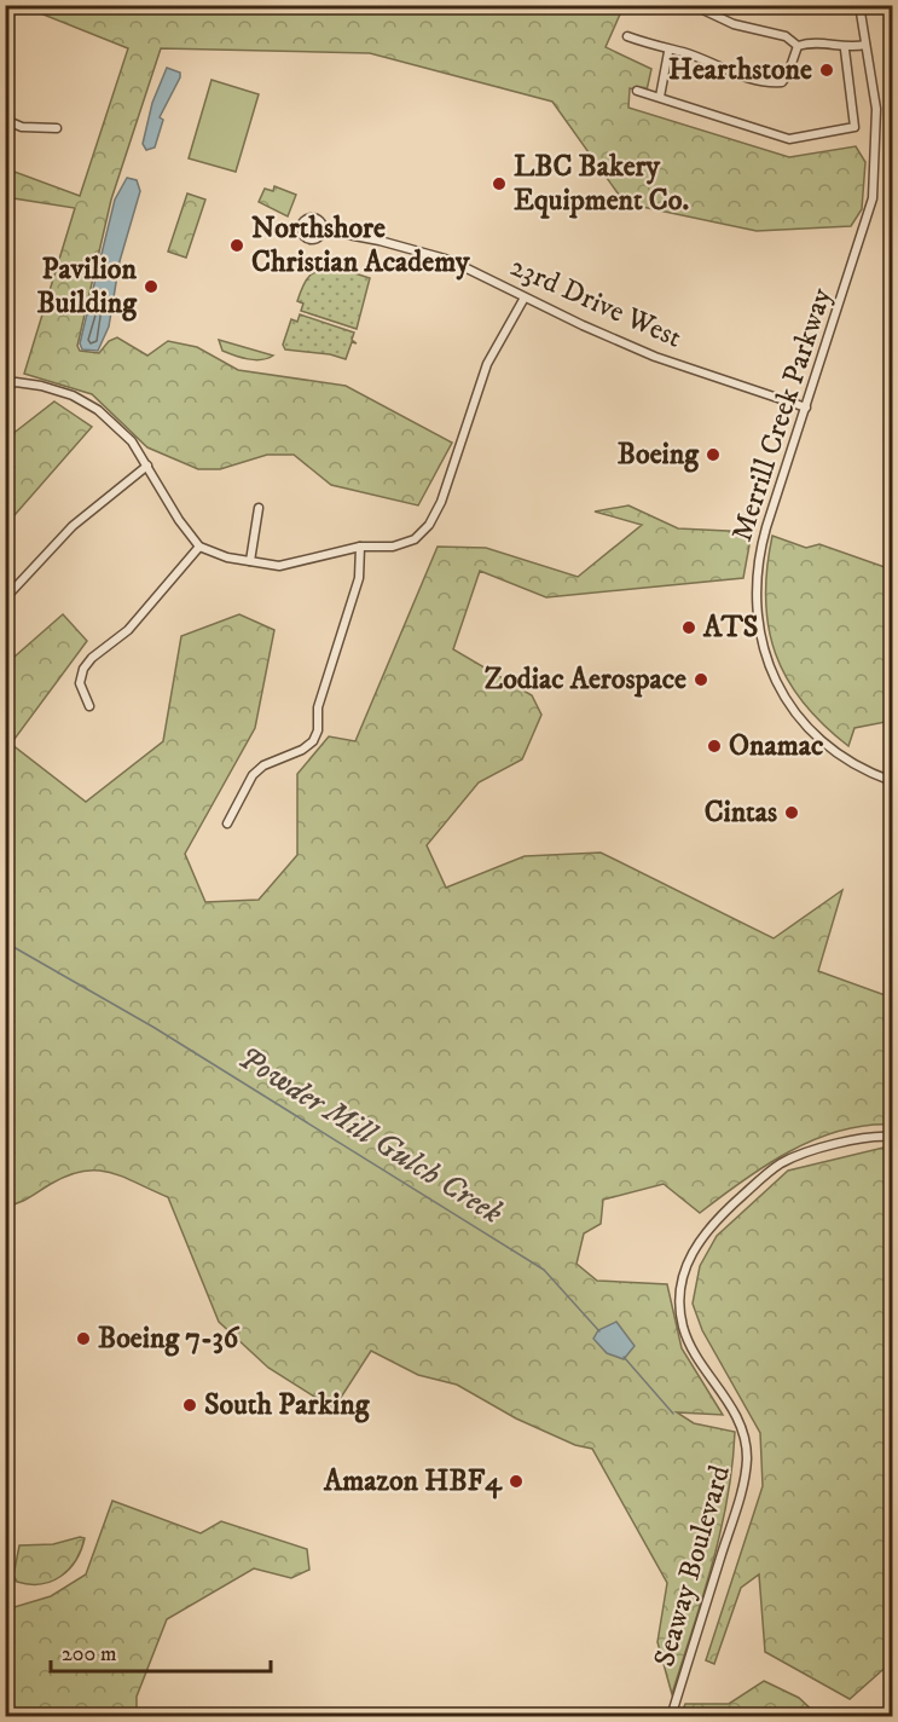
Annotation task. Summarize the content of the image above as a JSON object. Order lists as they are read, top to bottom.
{
  "streets": {
    "street": ["23rd Drive West", "Merrill Creek Parkway", "Seaway Boulevard"]
  },
  "crossings": [
    ["23rd Drive West", "Merrill Creek Parkway"]
  ],
  "water": ["Powder Mill Gulch Creek"],
  "places": [
    "Hearthstone",
    "LBC Bakery Equipment Co.",
    "Northshore Christian Academy",
    "Pavilion Building",
    "Boeing",
    "ATS",
    "Zodiac Aerospace",
    "Onamac",
    "Cintas",
    "Boeing 7-36",
    "South Parking",
    "Amazon HBF4"
  ],
  "scale_bar": "200 m"
}
